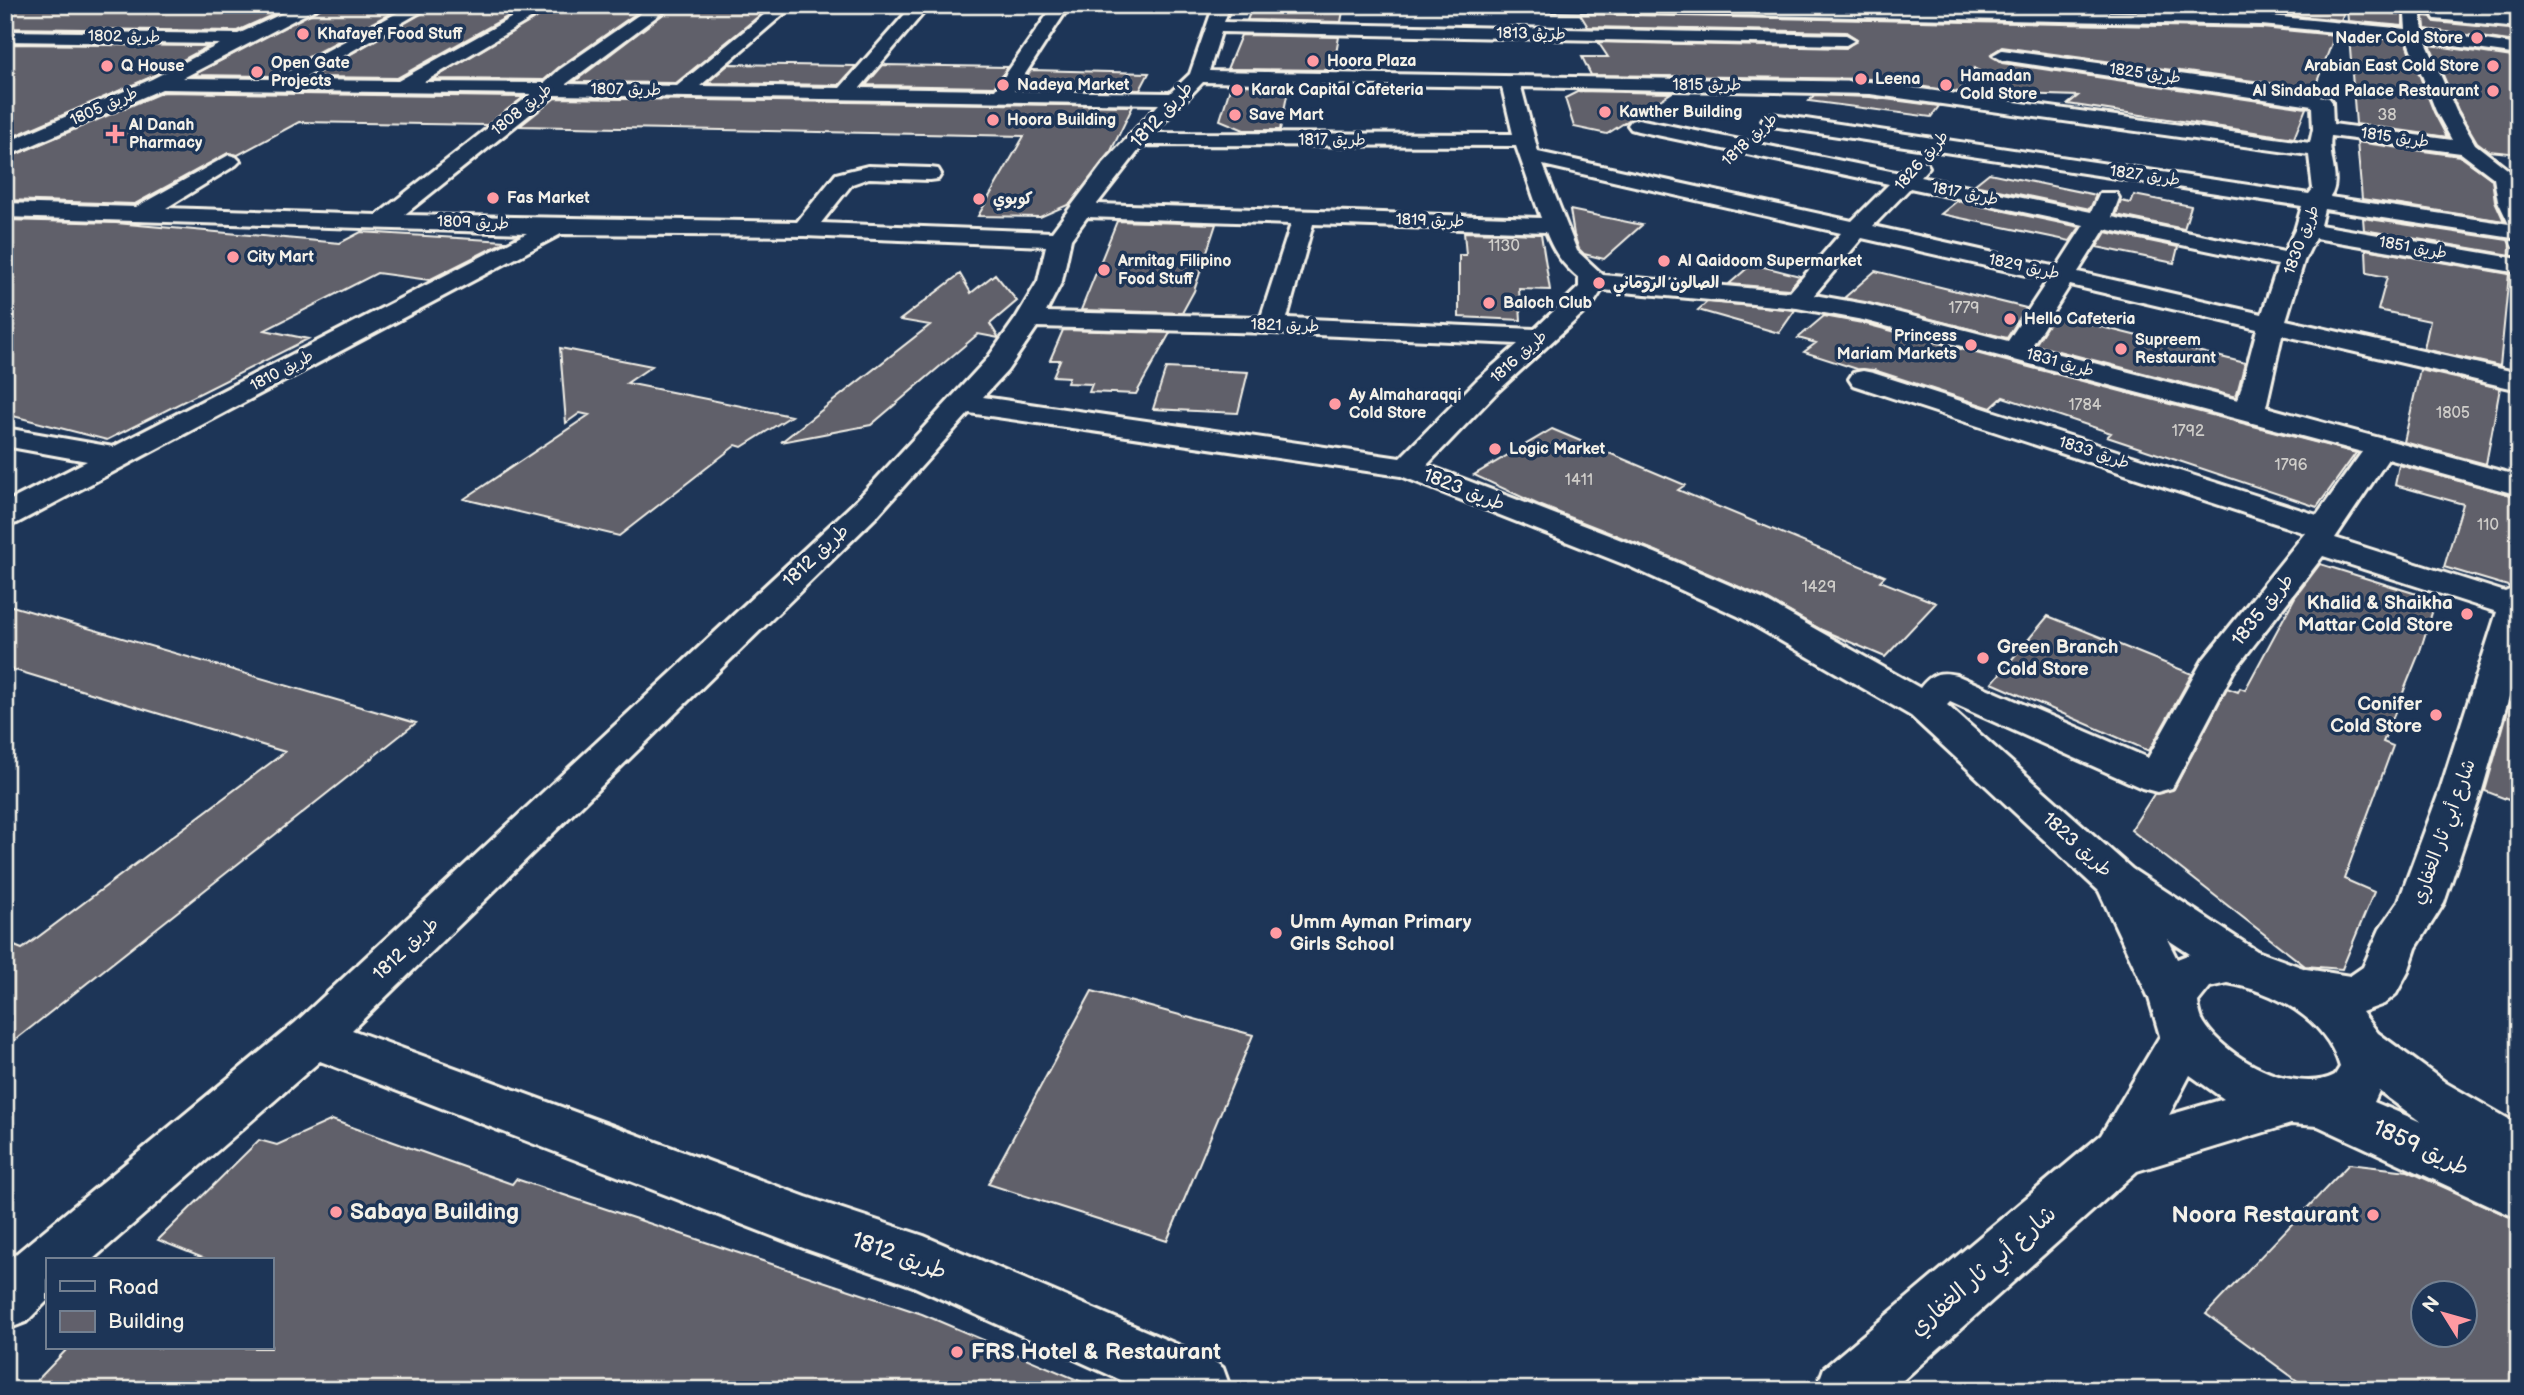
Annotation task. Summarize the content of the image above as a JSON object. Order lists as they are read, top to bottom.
{
  "streets": {
    "street": [
      "طريق 1813",
      "طريق 1802",
      "طريق 1825",
      "طريق 1815",
      "طريق 1807",
      "طريق 1805",
      "طريق 1808",
      "طريق 1812",
      "طريق 1817",
      "طريق 1818",
      "طريق 1826",
      "طريق 1827",
      "طريق 1819",
      "طريق 1809",
      "طريق 1830",
      "طريق 1851",
      "طريق 1829",
      "طريق 1821",
      "طريق 1816",
      "طريق 1831",
      "طريق 1810",
      "طريق 1833",
      "طريق 1823",
      "طريق 1835",
      "شارع أبي ثار الغفاري",
      "طريق 1859"
    ]
  },
  "crossings": [
    ["طريق 1813", "طريق 1812"],
    ["طريق 1802", "طريق 1805"],
    ["طريق 1825", "طريق 1815"],
    ["طريق 1825", "طريق 1826"],
    ["طريق 1825", "طريق 1830"],
    ["طريق 1815", "طريق 1812"],
    ["طريق 1815", "طريق 1818"],
    ["طريق 1815", "طريق 1826"],
    ["طريق 1815", "طريق 1830"],
    ["طريق 1807", "طريق 1805"],
    ["طريق 1807", "طريق 1808"],
    ["طريق 1807", "طريق 1812"],
    ["طريق 1808", "طريق 1809"],
    ["طريق 1812", "طريق 1817"],
    ["طريق 1812", "طريق 1819"],
    ["طريق 1812", "طريق 1809"],
    ["طريق 1812", "طريق 1821"],
    ["طريق 1812", "طريق 1823"],
    ["طريق 1817", "طريق 1818"],
    ["طريق 1817", "طريق 1826"],
    ["طريق 1817", "طريق 1830"],
    ["طريق 1817", "طريق 1829"],
    ["طريق 1818", "طريق 1827"],
    ["طريق 1818", "طريق 1829"],
    ["طريق 1826", "طريق 1827"],
    ["طريق 1826", "طريق 1829"],
    ["طريق 1826", "طريق 1831"],
    ["طريق 1827", "طريق 1830"],
    ["طريق 1809", "طريق 1810"],
    ["طريق 1830", "طريق 1851"],
    ["طريق 1830", "طريق 1829"],
    ["طريق 1830", "طريق 1831"],
    ["طريق 1821", "طريق 1816"],
    ["طريق 1816", "طريق 1831"],
    ["طريق 1816", "طريق 1823"],
    ["طريق 1831", "طريق 1835"],
    ["طريق 1833", "طريق 1835"],
    ["طريق 1833", "شارع أبي ثار الغفاري"],
    ["طريق 1823", "طريق 1835"],
    ["طريق 1823", "شارع أبي ثار الغفاري"],
    ["طريق 1823", "طريق 1859"],
    ["شارع أبي ثار الغفاري", "طريق 1859"]
  ],
  "places": {
    "other": [
      "Khafayef Food Stuff",
      "Nader Cold Store",
      "Hoora Plaza",
      "Q House",
      "Arabian East Cold Store",
      "Open Gate Projects",
      "Leena",
      "Nadeya Market",
      "Hamadan Cold Store",
      "Karak Capital Cafeteria",
      "Al Sindabad Palace Restaurant",
      "Kawther Building",
      "Save Mart",
      "Hoora Building",
      "Fas Market",
      "كوبوي",
      "City Mart",
      "Al Qaidoom Supermarket",
      "Armitag Filipino Food Stuff",
      "الصالون الروماني",
      "Baloch Club",
      "Hello Cafeteria",
      "Princess Mariam Markets",
      "Supreem Restaurant",
      "Ay Almaharaqqi Cold Store",
      "Logic Market",
      "Khalid & Shaikha Mattar Cold Store",
      "Green Branch Cold Store",
      "Conifer Cold Store",
      "Umm Ayman Primary Girls School",
      "Sabaya Building",
      "Noora Restaurant",
      "FRS Hotel & Restaurant"
    ],
    "health": ["Al Danah Pharmacy"]
  },
  "house_numbers": [
    "38",
    "1130",
    "1779",
    "1784",
    "1805",
    "1792",
    "1796",
    "1411",
    "110",
    "1429"
  ],
  "legend": ["Road", "Building"],
  "north": "top left"
}
